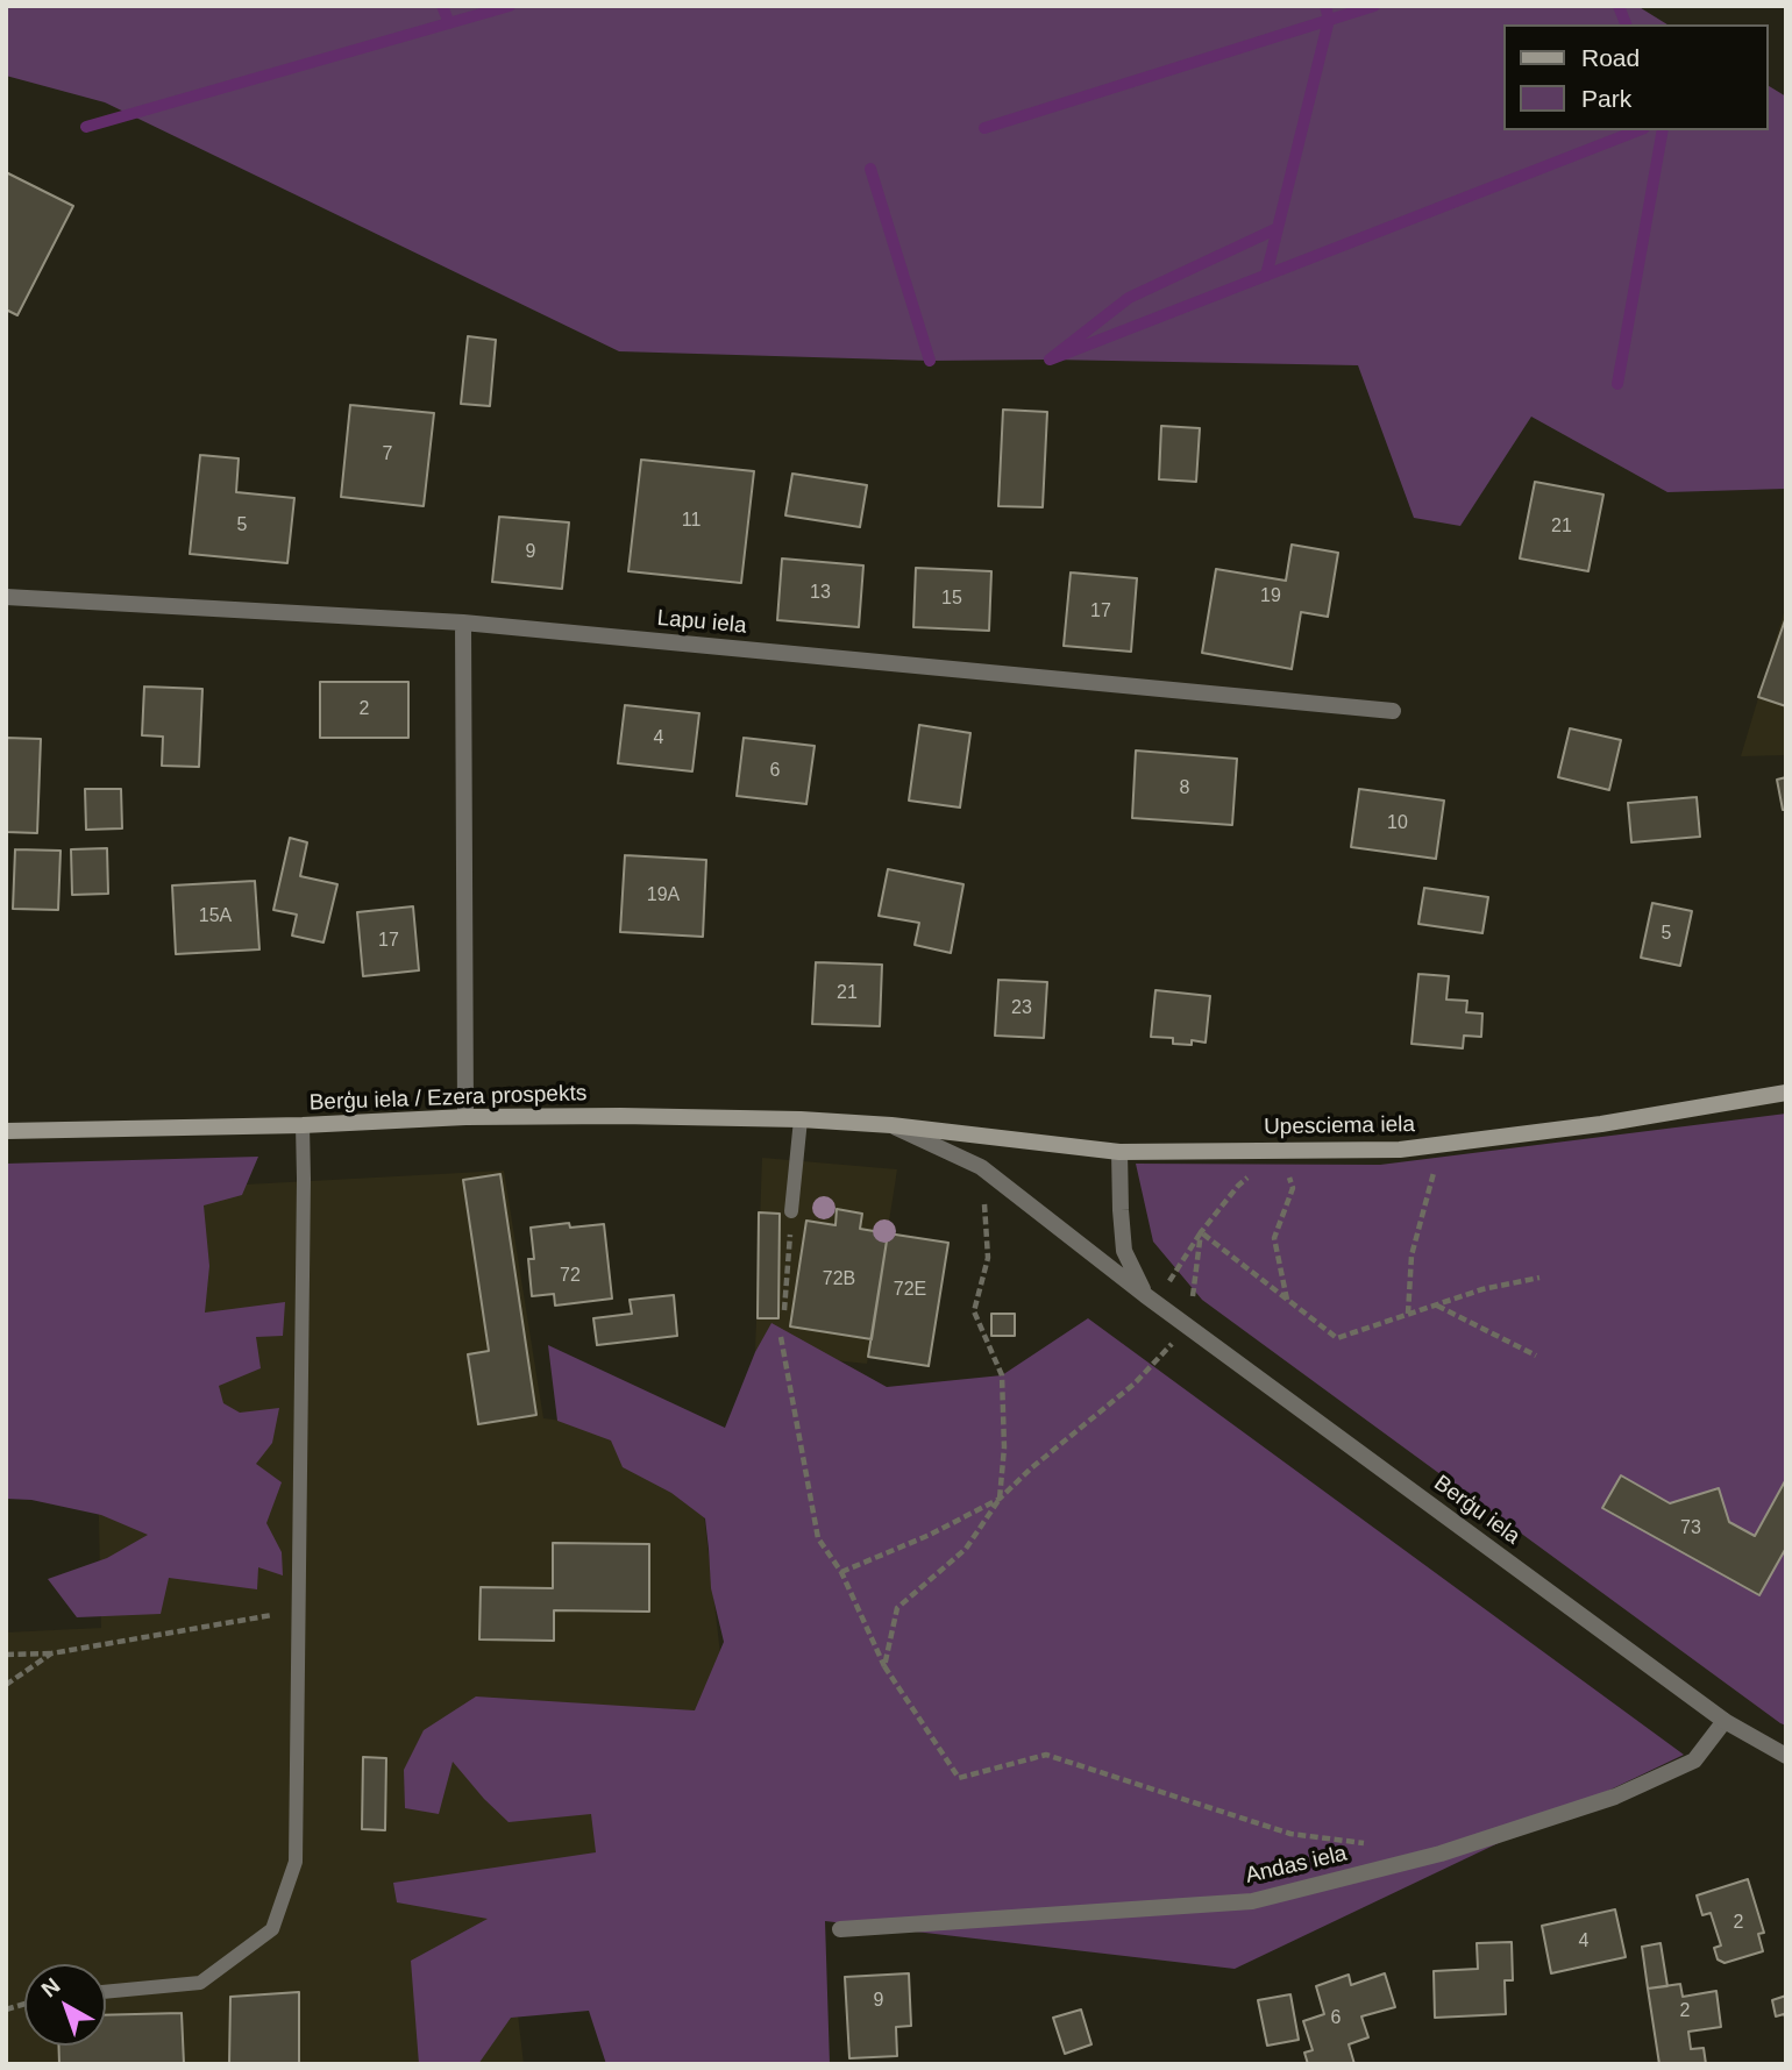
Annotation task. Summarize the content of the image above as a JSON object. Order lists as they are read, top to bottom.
{
  "streets": {
    "main road": ["Berģu iela / Ezera prospekts", "Upesciema iela"],
    "street": ["Lapu iela", "Berģu iela", "Andas iela"]
  },
  "crossings": [
    ["Berģu iela / Ezera prospekts", "Upesciema iela"],
    ["Berģu iela / Ezera prospekts", "Berģu iela"],
    ["Upesciema iela", "Berģu iela"],
    ["Berģu iela", "Andas iela"]
  ],
  "house_numbers": [
    "7",
    "11",
    "5",
    "21",
    "9",
    "13",
    "19",
    "15",
    "17",
    "2",
    "4",
    "6",
    "8",
    "10",
    "19A",
    "15A",
    "5",
    "17",
    "21",
    "23",
    "72",
    "72B",
    "72E",
    "73",
    "2",
    "4",
    "9",
    "2",
    "6"
  ],
  "legend": ["Road", "Park"],
  "north": "top left"
}
